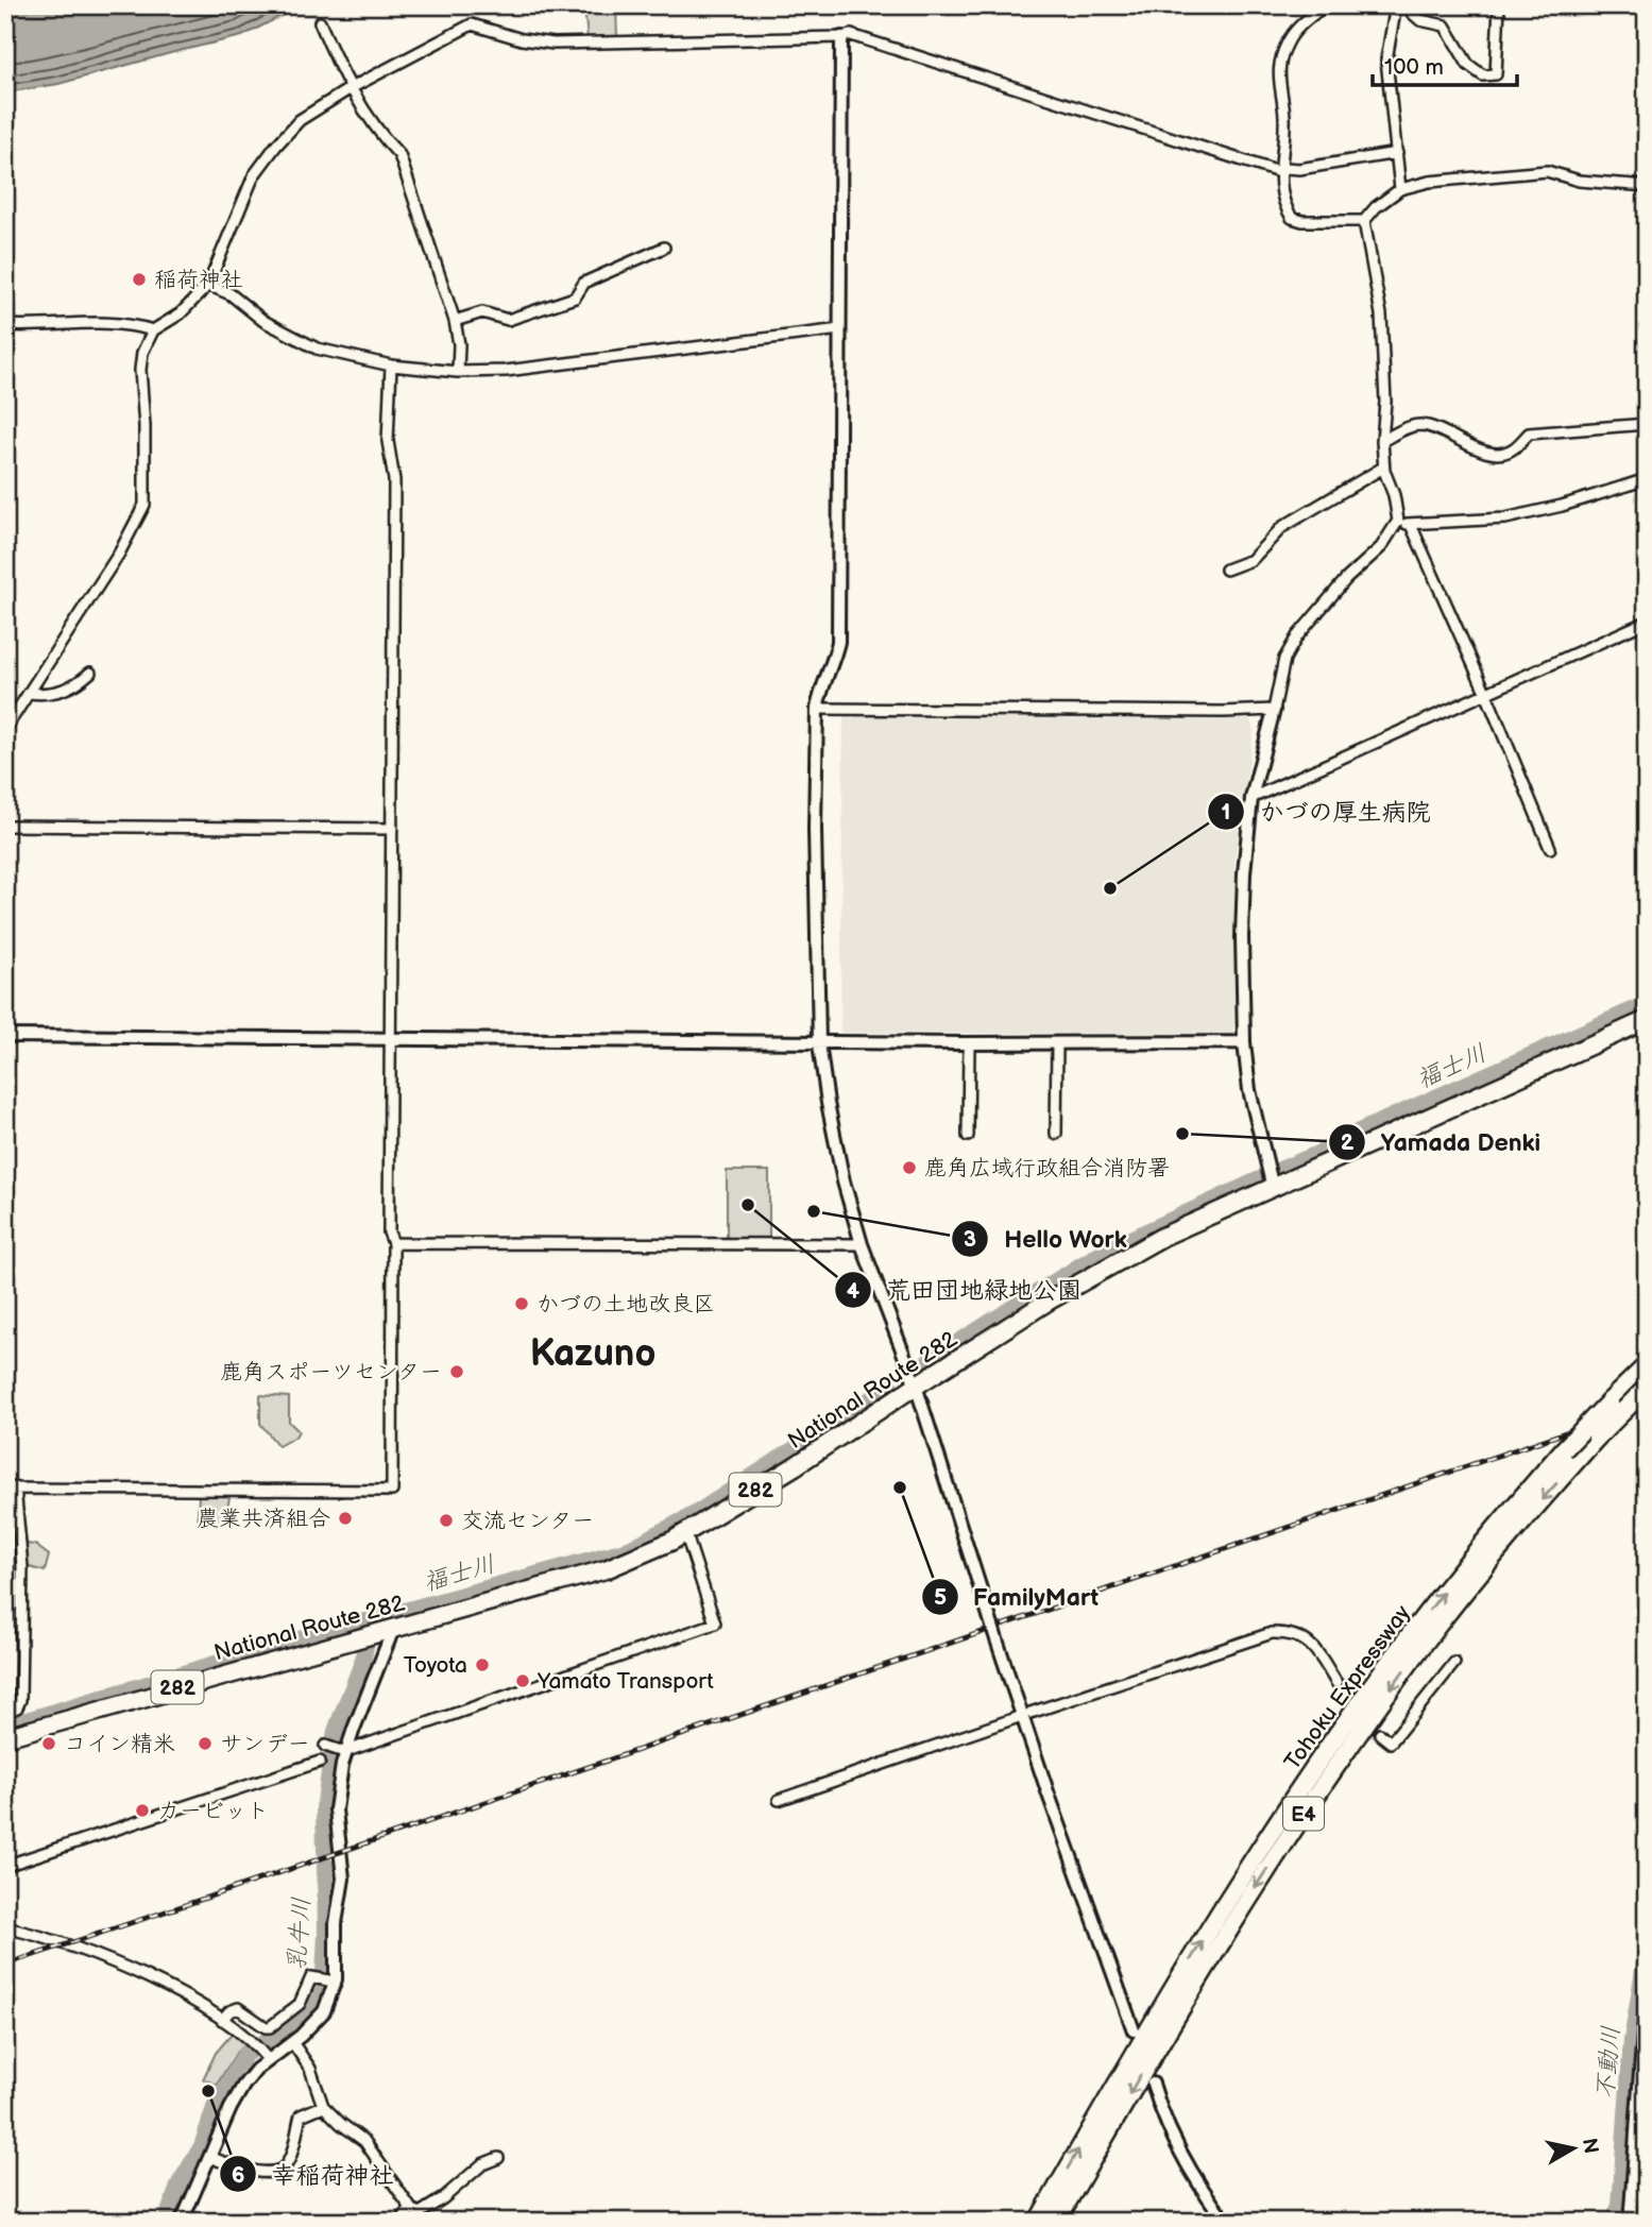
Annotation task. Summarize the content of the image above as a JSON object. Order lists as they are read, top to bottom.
{
  "streets": {
    "highway": [
      "National Route 282",
      "282",
      "Tohoku Expressway",
      "E4"
    ]
  },
  "districts": ["Kazuno"],
  "water": ["福士川", "乳牛川", "不動川"],
  "places": [
    "稲荷神社",
    "かづの厚生病院",
    "Yamada Denki",
    "鹿角広域行政組合消防署",
    "荒田団地緑地公園",
    "Hello Work",
    "かづの土地改良区",
    "鹿角スポーツセンター",
    "FamilyMart",
    "農業共済組合",
    "交流センター",
    "Toyota",
    "Yamato Transport",
    "コイン精米",
    "サンデー",
    "カービット",
    "幸稲荷神社"
  ],
  "scale_bar": "100 m",
  "north": "right"
}
